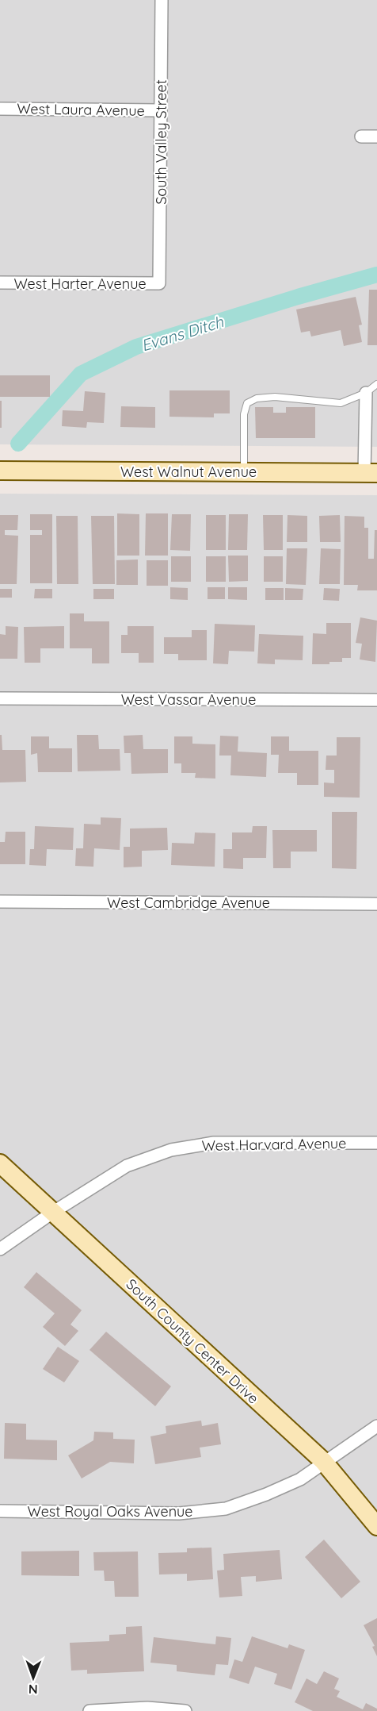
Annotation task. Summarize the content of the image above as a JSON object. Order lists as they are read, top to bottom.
{
  "streets": {
    "street": [
      "West Laura Avenue",
      "South Valley Street",
      "West Harter Avenue",
      "West Walnut Avenue",
      "West Vassar Avenue",
      "West Cambridge Avenue",
      "West Harvard Avenue",
      "South County Center Drive",
      "West Royal Oaks Avenue"
    ]
  },
  "crossings": [
    ["West Laura Avenue", "South Valley Street"],
    ["South Valley Street", "West Harter Avenue"],
    ["West Harvard Avenue", "South County Center Drive"],
    ["South County Center Drive", "West Royal Oaks Avenue"]
  ],
  "water": ["Evans Ditch"],
  "north": "bottom"
}
